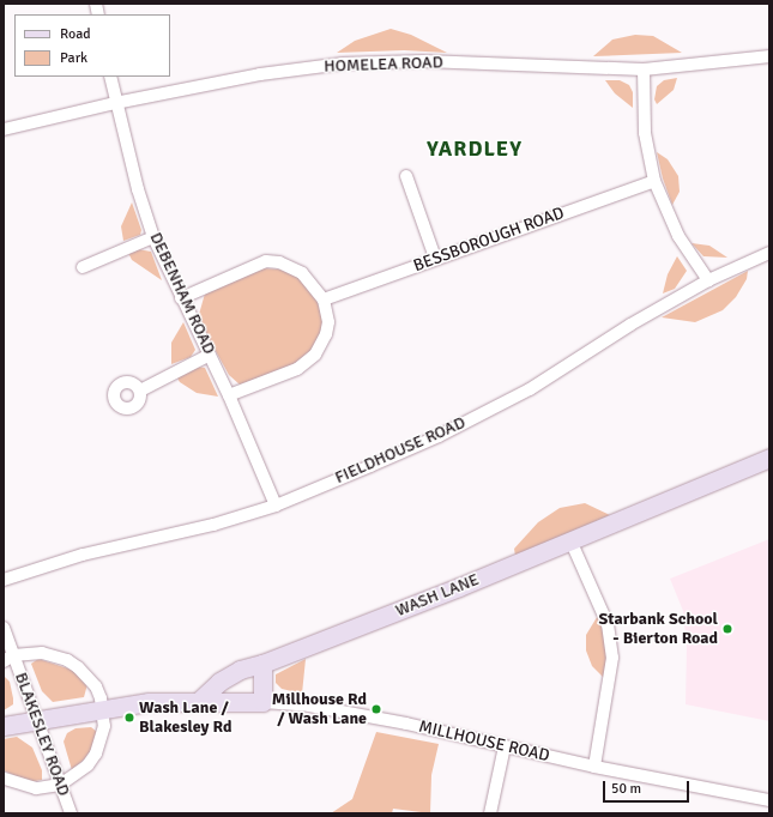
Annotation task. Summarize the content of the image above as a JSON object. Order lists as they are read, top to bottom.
{
  "streets": {
    "street": [
      "HOMELEA ROAD",
      "BESSBOROUGH ROAD",
      "DEBENHAM ROAD",
      "FIELDHOUSE ROAD",
      "WASH LANE",
      "BLAKESLEY ROAD",
      "MILLHOUSE ROAD"
    ]
  },
  "crossings": [
    ["HOMELEA ROAD", "DEBENHAM ROAD"],
    ["BESSBOROUGH ROAD", "DEBENHAM ROAD"],
    ["DEBENHAM ROAD", "FIELDHOUSE ROAD"],
    ["WASH LANE", "MILLHOUSE ROAD"]
  ],
  "districts": ["YARDLEY"],
  "places": ["Starbank School - Bierton Road", "Millhouse Rd / Wash Lane", "Wash Lane / Blakesley Rd"],
  "legend": ["Road", "Park"],
  "scale_bar": "50 m"
}
